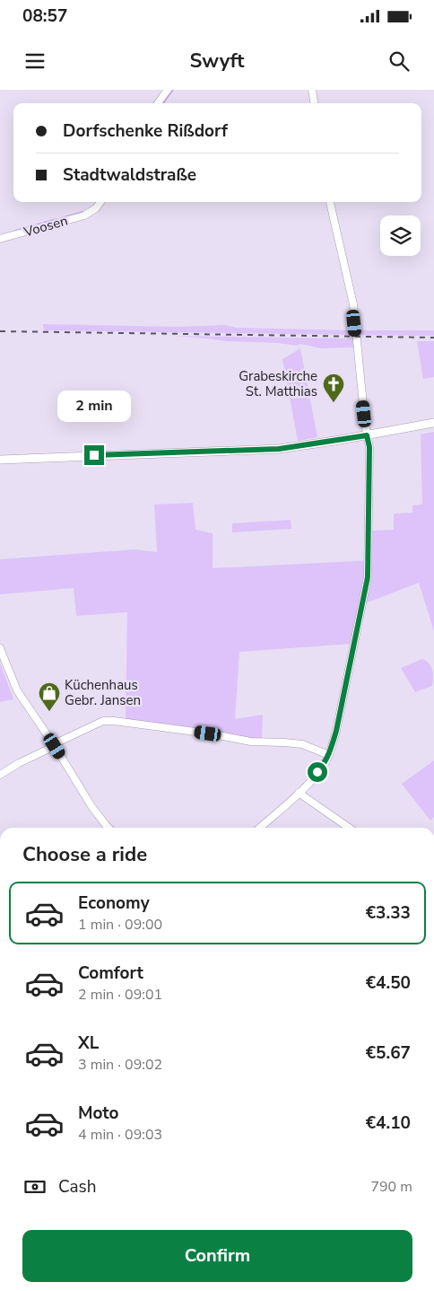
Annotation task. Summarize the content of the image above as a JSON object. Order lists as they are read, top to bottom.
{
  "streets": {
    "street": ["Voosen"]
  },
  "places": {
    "church": ["Grabeskirche St. Matthias"],
    "shop": ["Küchenhaus Gebr. Jansen"]
  },
  "page": {
    "status": "08:57",
    "header": "Swyft",
    "banner": ["Dorfschenke Rißdorf", "Stadtwaldstraße"],
    "bubble": "2 min",
    "heading": "Choose a ride",
    "list": [
      {
        "name": "Economy",
        "note": "1 min · 09:00",
        "value": "€3.33"
      },
      {
        "name": "Comfort",
        "note": "2 min · 09:01",
        "value": "€4.50"
      },
      {
        "name": "XL",
        "note": "3 min · 09:02",
        "value": "€5.67"
      },
      {
        "name": "Moto",
        "note": "4 min · 09:03",
        "value": "€4.10"
      }
    ],
    "pay": ["Cash", "790 m"],
    "buttons": "Confirm"
  }
}
